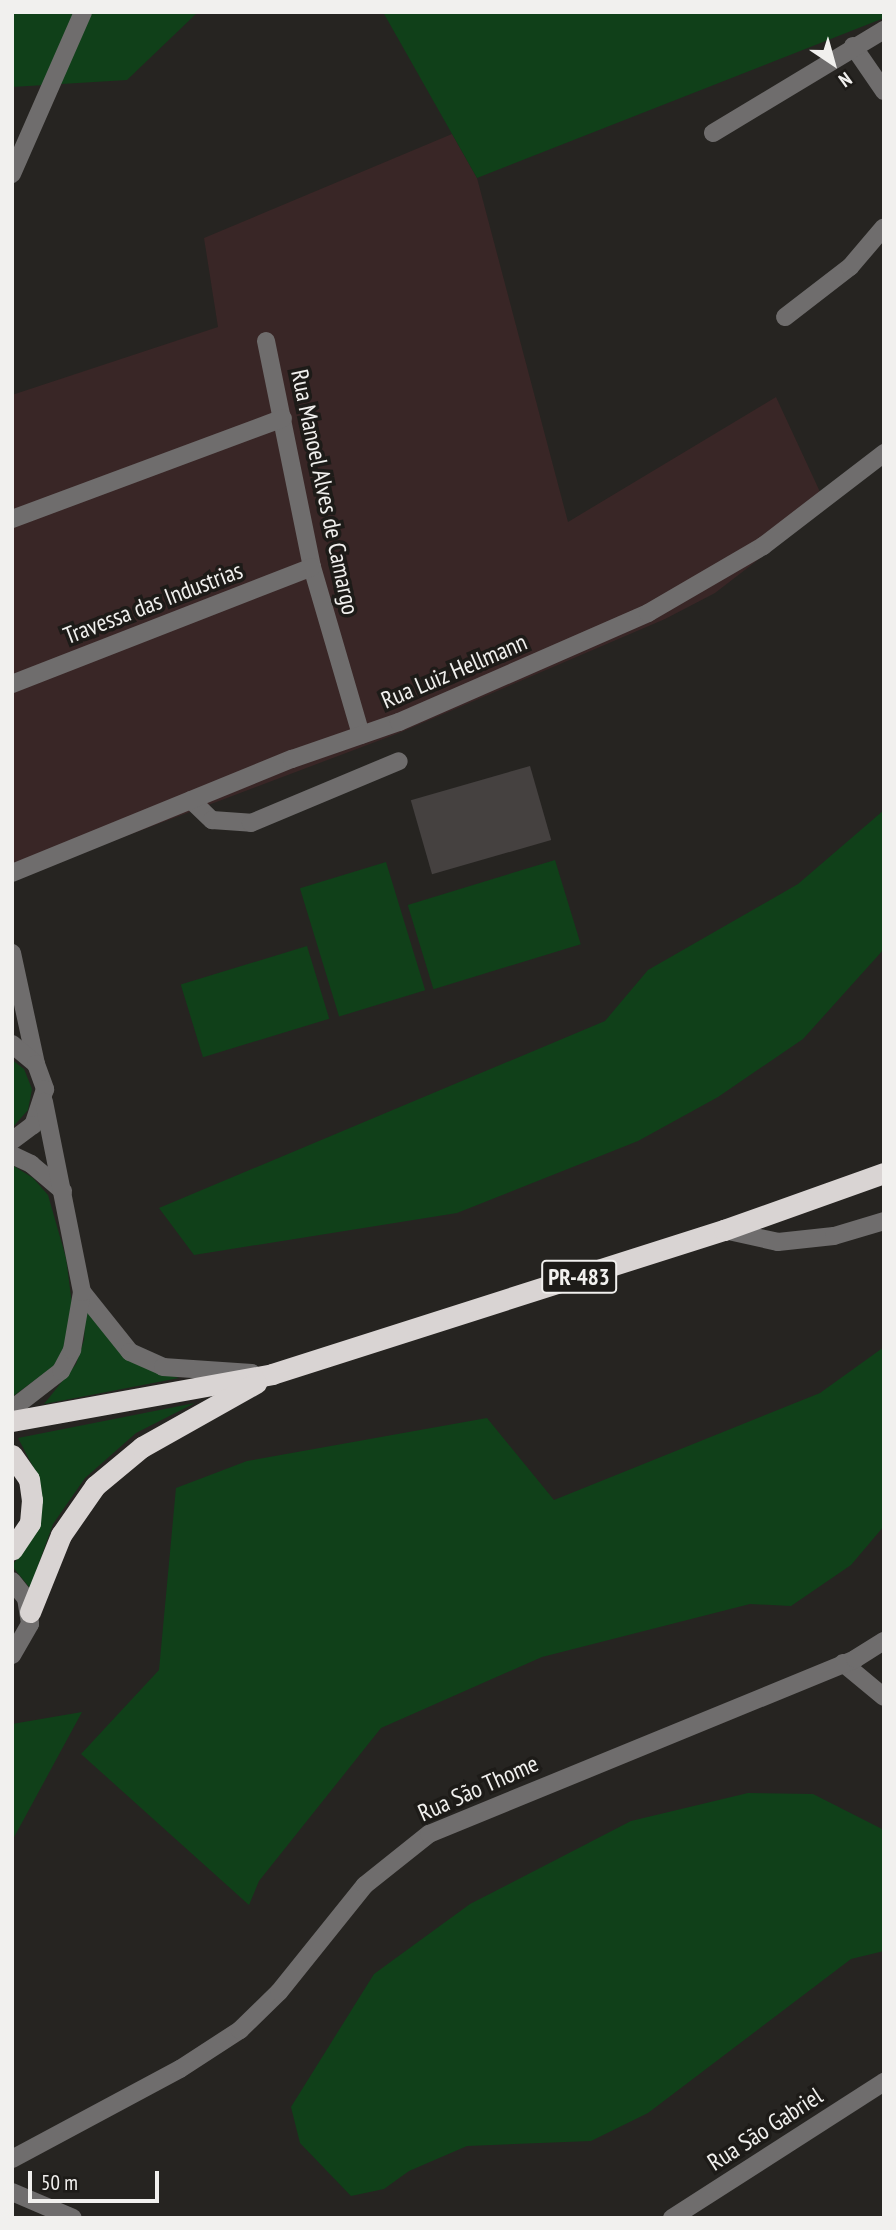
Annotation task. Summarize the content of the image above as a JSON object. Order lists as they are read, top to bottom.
{
  "streets": {
    "highway": ["PR-483"],
    "street": [
      "Rua Manoel Alves de Camargo",
      "Travessa das Industrias",
      "Rua Luiz Hellmann",
      "Rua São Thome",
      "Rua São Gabriel"
    ]
  },
  "crossings": [
    ["Rua Manoel Alves de Camargo", "Travessa das Industrias"],
    ["Rua Manoel Alves de Camargo", "Rua Luiz Hellmann"]
  ],
  "scale_bar": "50 m",
  "north": "bottom right"
}
